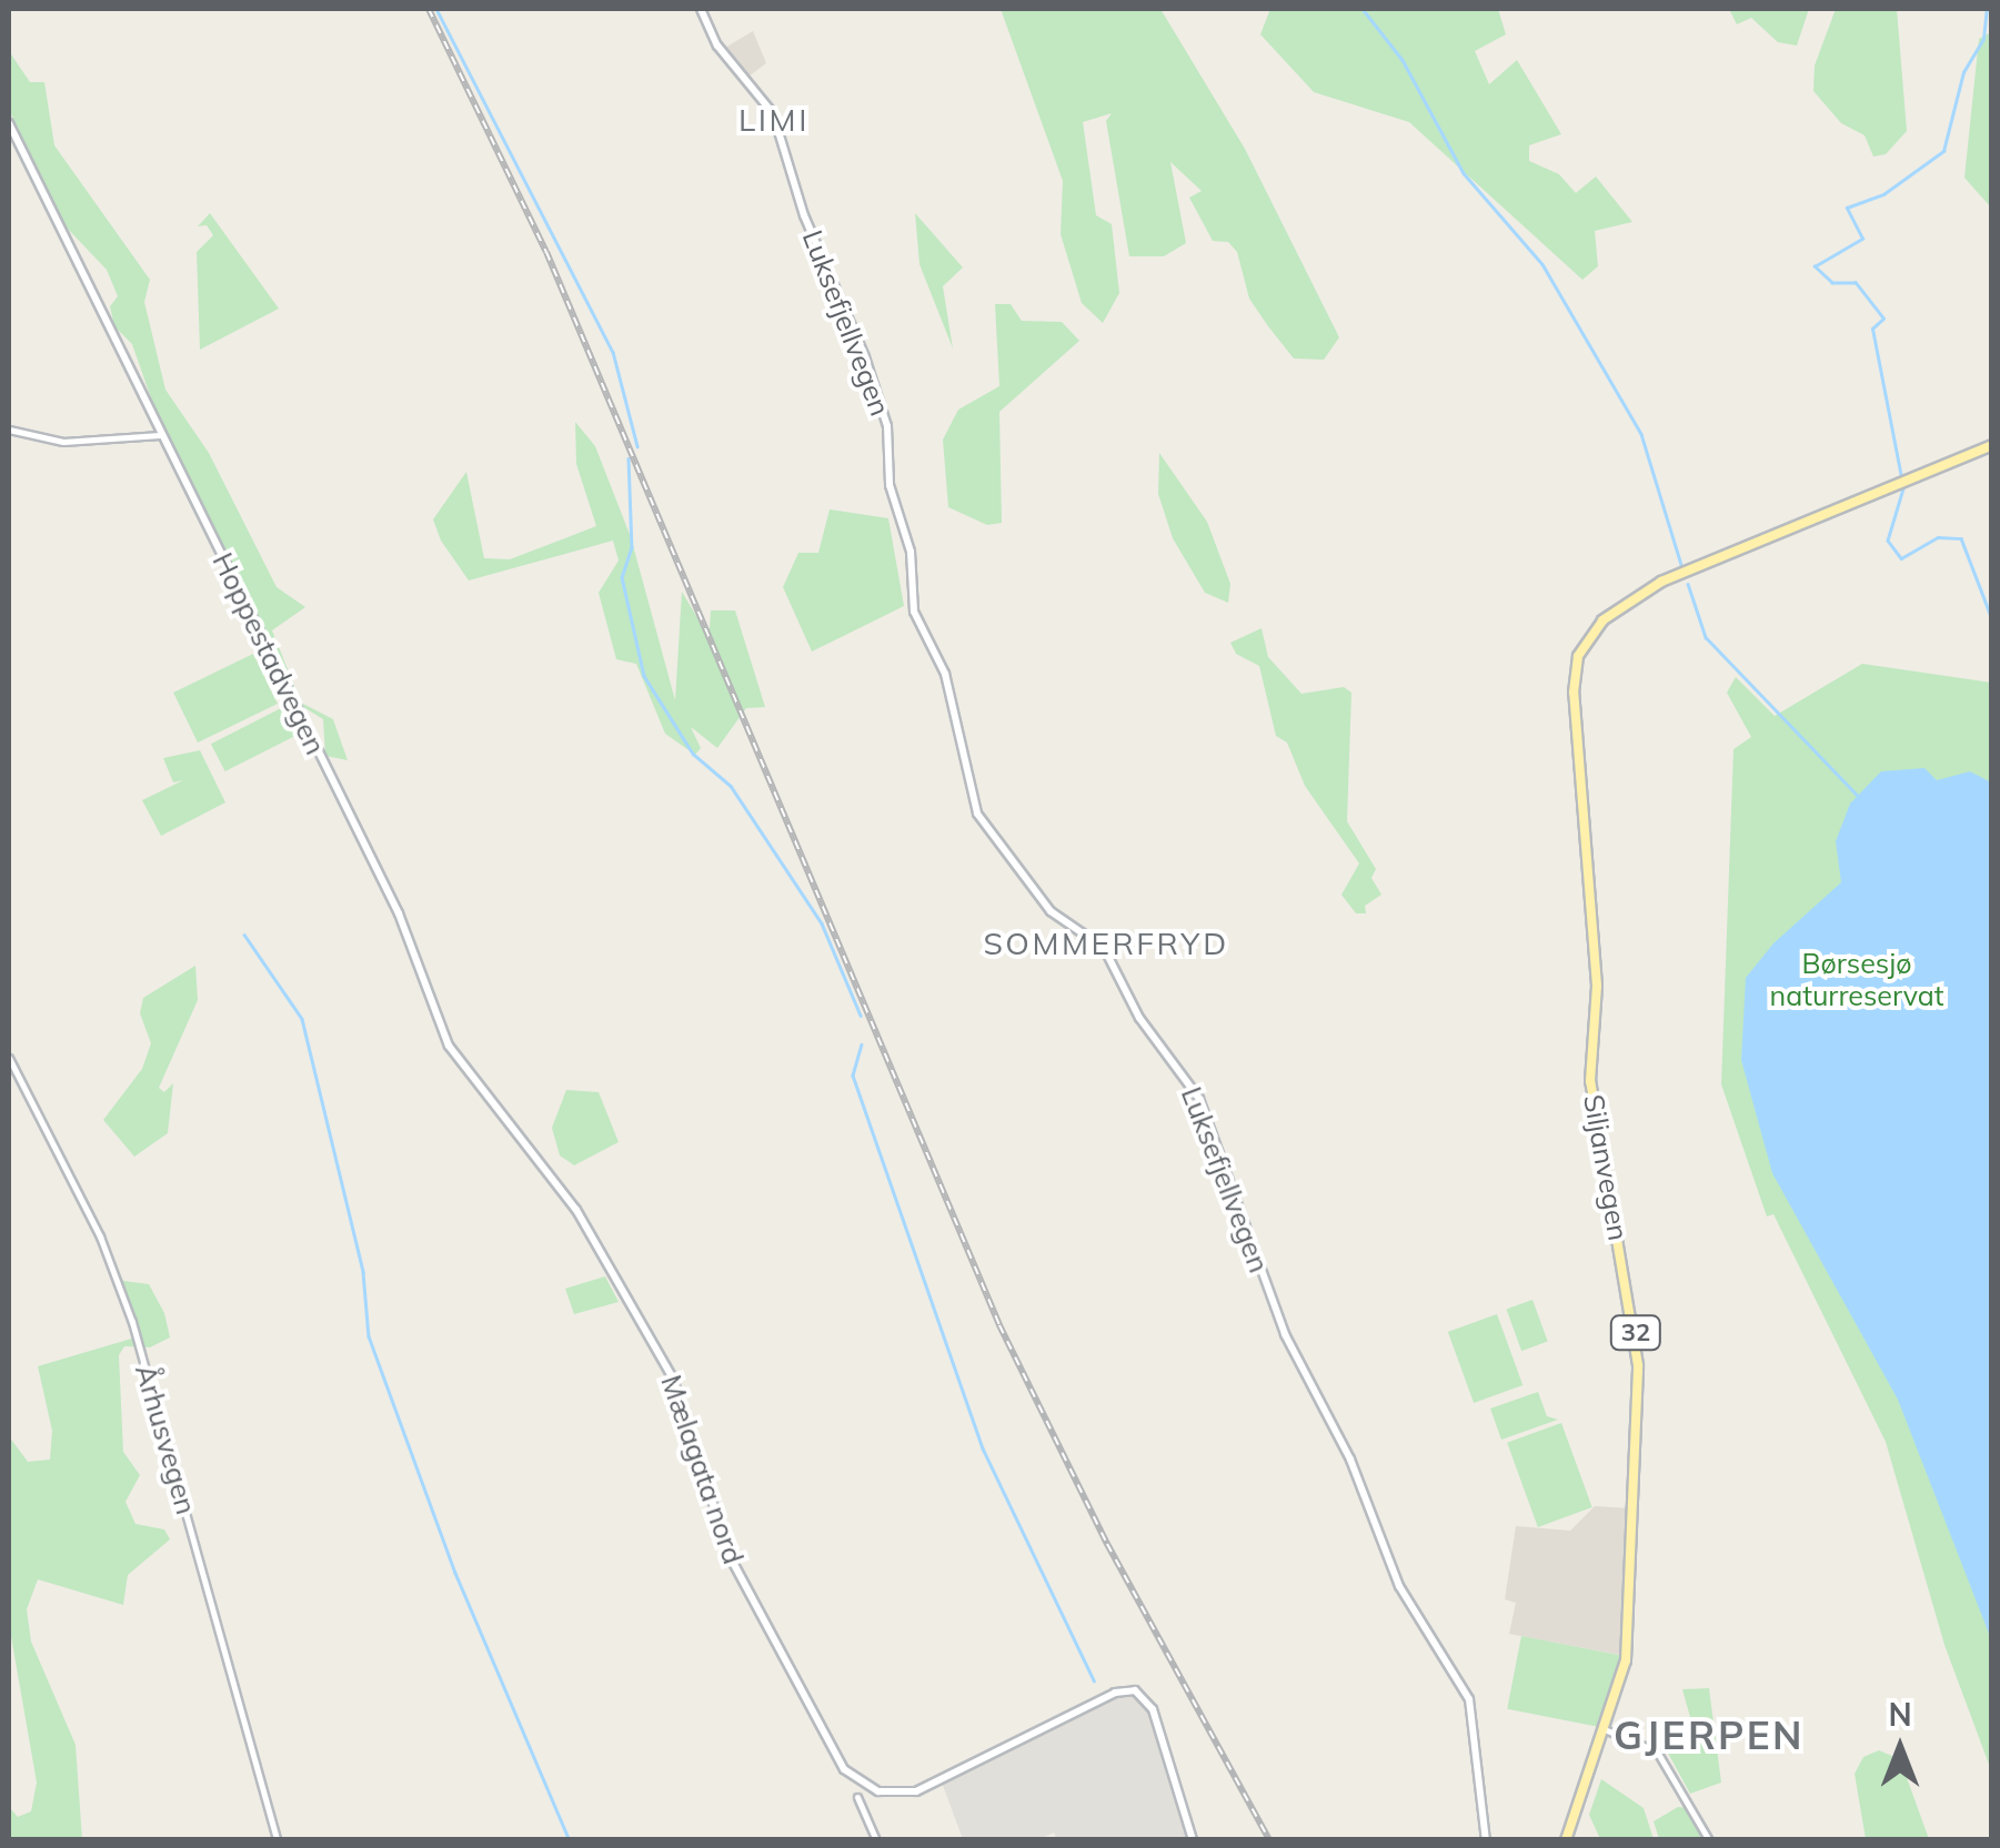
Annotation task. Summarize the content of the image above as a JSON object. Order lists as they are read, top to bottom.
{
  "streets": {
    "main road": [
      "Luksefjellvegen",
      "Hoppestadvegen",
      "Siljanvegen",
      "32",
      "Mælagata nord"
    ],
    "street": ["Århusvegen"]
  },
  "crossings": [
    ["Hoppestadvegen", "Mælagata nord"]
  ],
  "districts": ["LIMI", "SOMMERFRYD", "GJERPEN"],
  "parks": ["Børsesjø naturreservat"],
  "north": "top"
}
